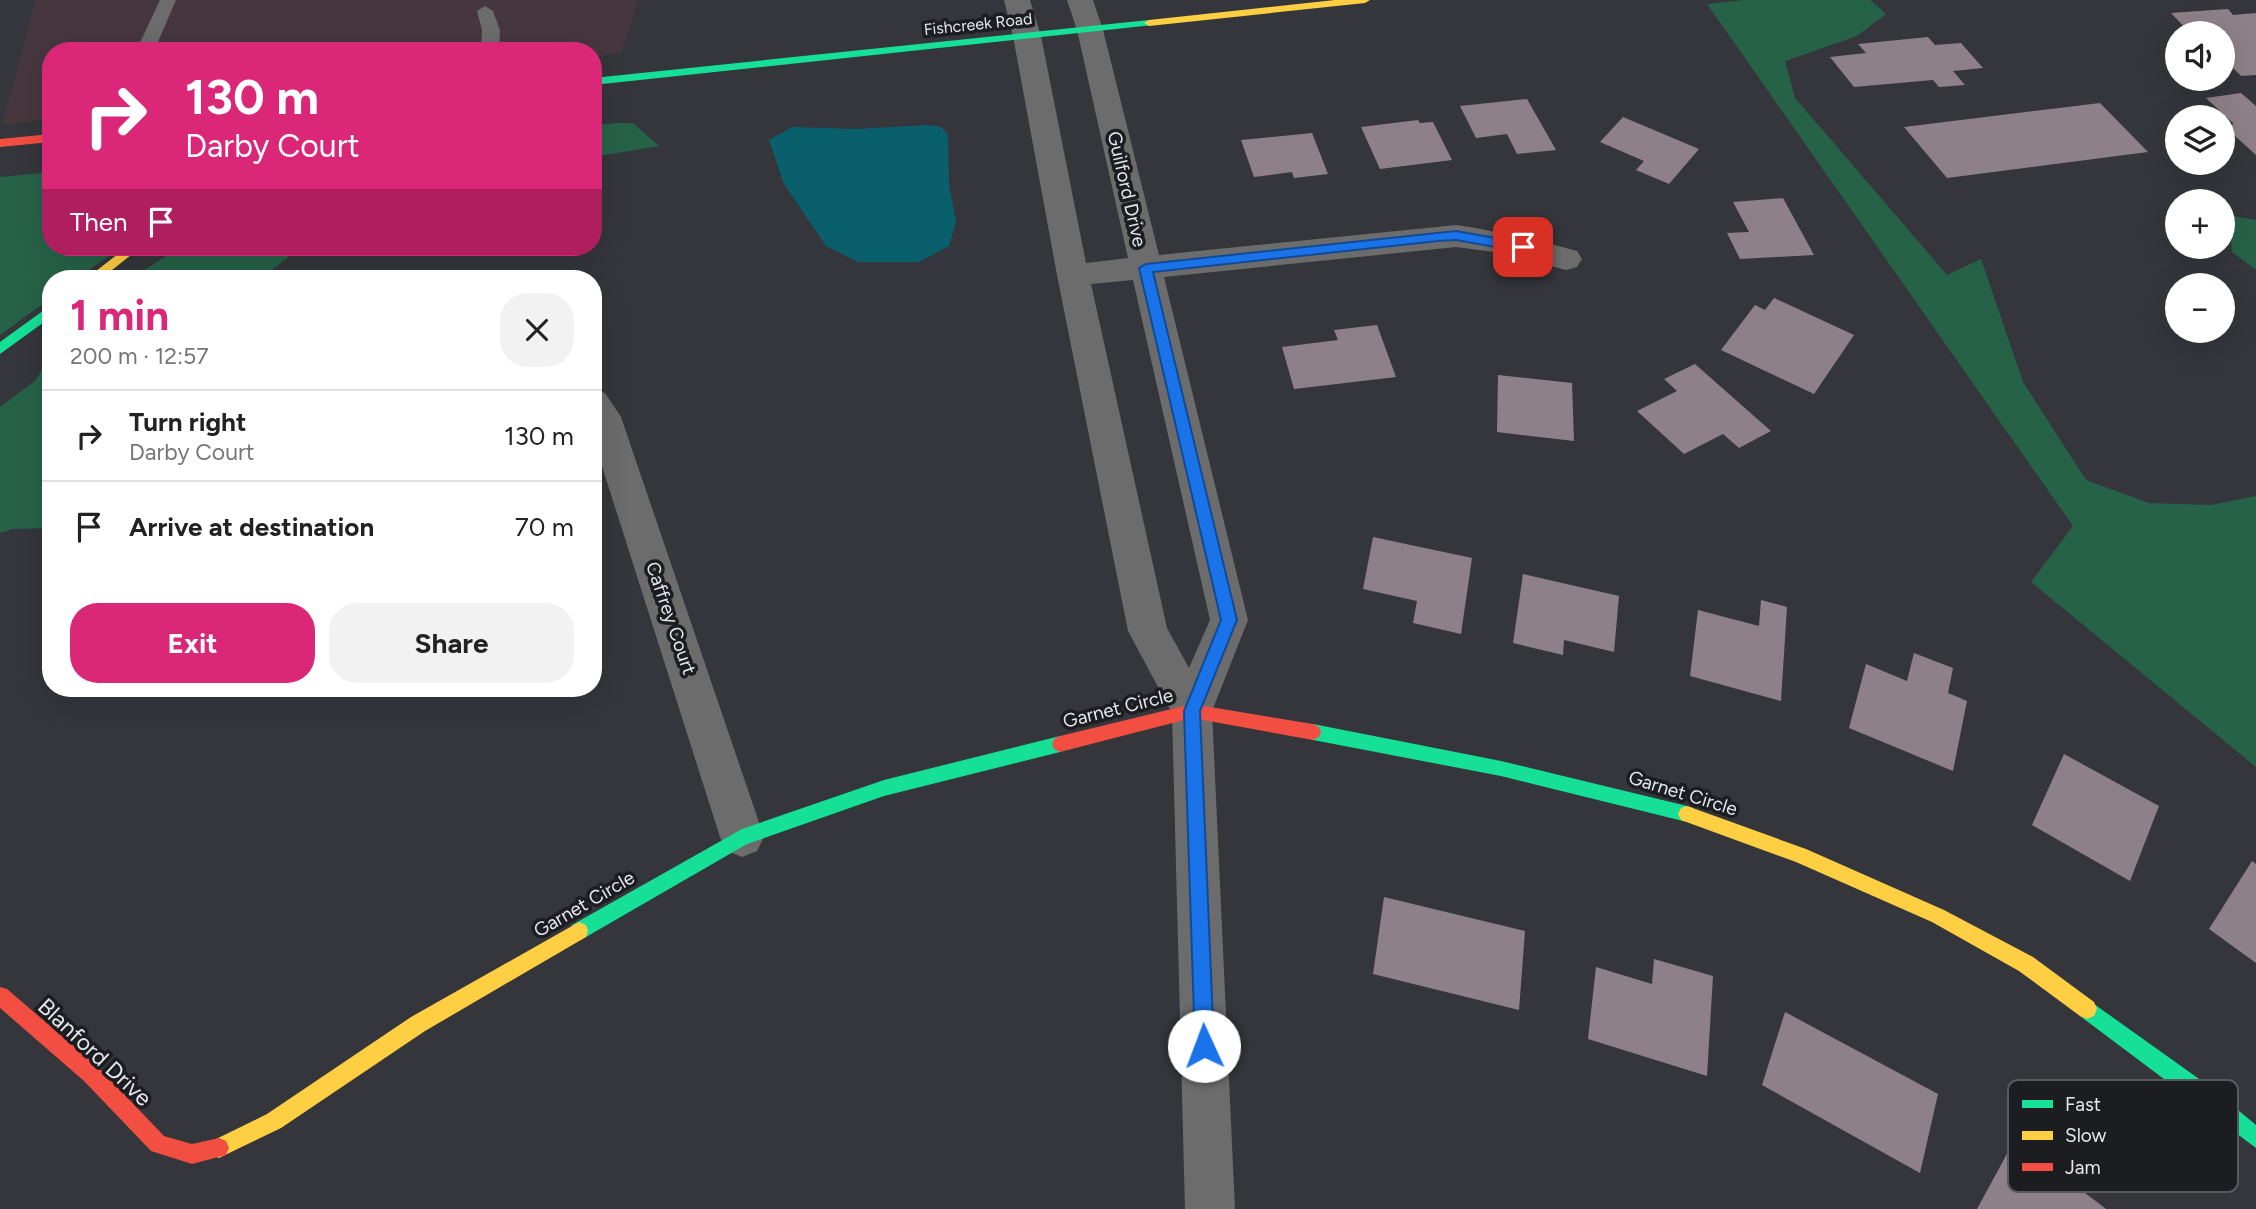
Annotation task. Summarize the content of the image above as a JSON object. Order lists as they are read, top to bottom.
{
  "streets": {
    "street": [
      "Fishcreek Road",
      "Guilford Drive",
      "Caffrey Court",
      "Garnet Circle",
      "Blanford Drive"
    ]
  },
  "crossings": [
    ["Fishcreek Road", "Guilford Drive"],
    ["Guilford Drive", "Garnet Circle"],
    ["Caffrey Court", "Garnet Circle"],
    ["Garnet Circle", "Blanford Drive"]
  ],
  "legend": ["Fast", "Slow", "Jam"],
  "page": {
    "map_buttons": ["+", "−"],
    "turn": ["130 m", "Darby Court"],
    "then": "Then",
    "heading": ["1 min", "200 m · 12:57"],
    "list": [
      {
        "name": "Turn right",
        "note": "Darby Court",
        "value": "130 m"
      },
      {
        "name": "Arrive at destination",
        "value": "70 m"
      }
    ],
    "buttons": ["Exit", "Share"]
  }
}
